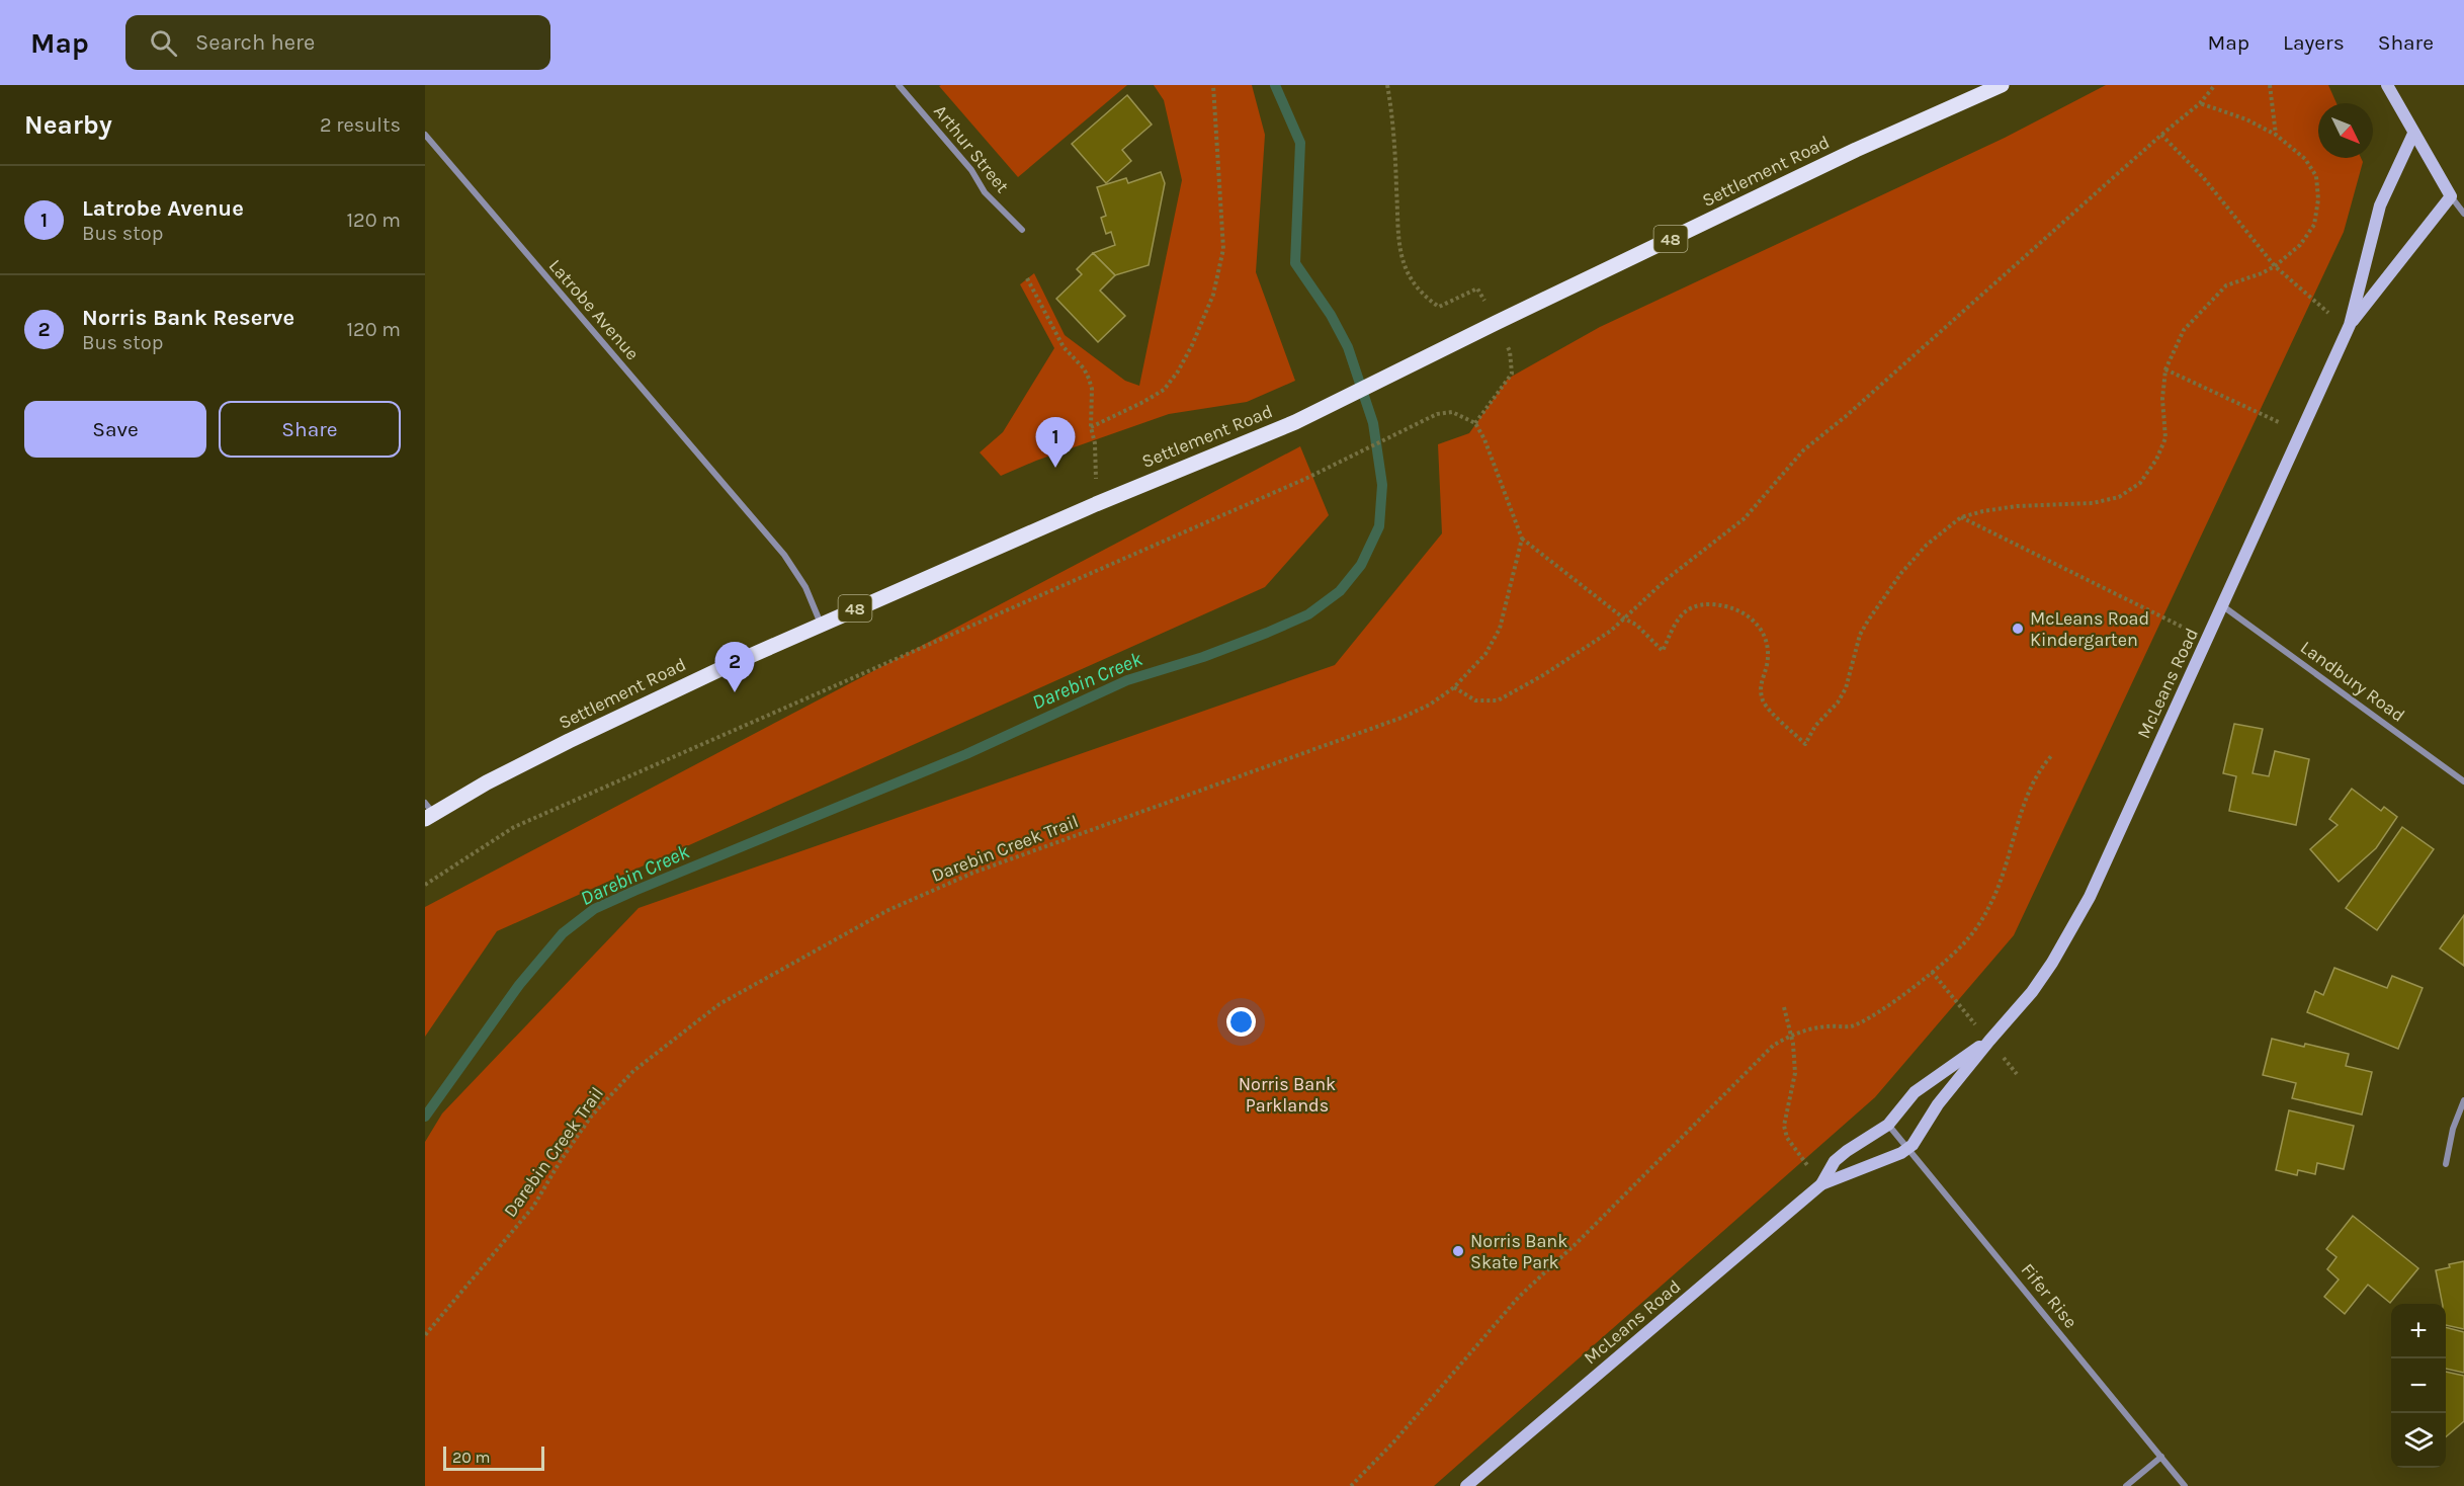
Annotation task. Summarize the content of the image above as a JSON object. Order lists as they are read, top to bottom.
{
  "streets": {
    "main road": ["Settlement Road", "48"],
    "street": [
      "Arthur Street",
      "Latrobe Avenue",
      "Landbury Road",
      "McLeans Road",
      "Fifer Rise"
    ],
    "path": ["Darebin Creek Trail"]
  },
  "crossings": [
    ["Settlement Road", "Latrobe Avenue"],
    ["Landbury Road", "McLeans Road"],
    ["McLeans Road", "Fifer Rise"]
  ],
  "water": ["Darebin Creek"],
  "parks": ["Norris Bank Parklands"],
  "places": ["McLeans Road Kindergarten", "Norris Bank Skate Park"],
  "scale_bar": "20 m",
  "north": "bottom right",
  "page": {
    "header": "Map",
    "search": "Search here",
    "nav": ["Map", "Layers", "Share"],
    "heading": ["Nearby", "2 results"],
    "list": [
      {
        "mark": "1",
        "name": "Latrobe Avenue",
        "note": "Bus stop",
        "value": "120 m"
      },
      {
        "mark": "2",
        "name": "Norris Bank Reserve",
        "note": "Bus stop",
        "value": "120 m"
      }
    ],
    "buttons": ["Save", "Share"],
    "pins": ["1", "2"],
    "map_buttons": ["+", "−"],
    "scale": "20 m"
  }
}
